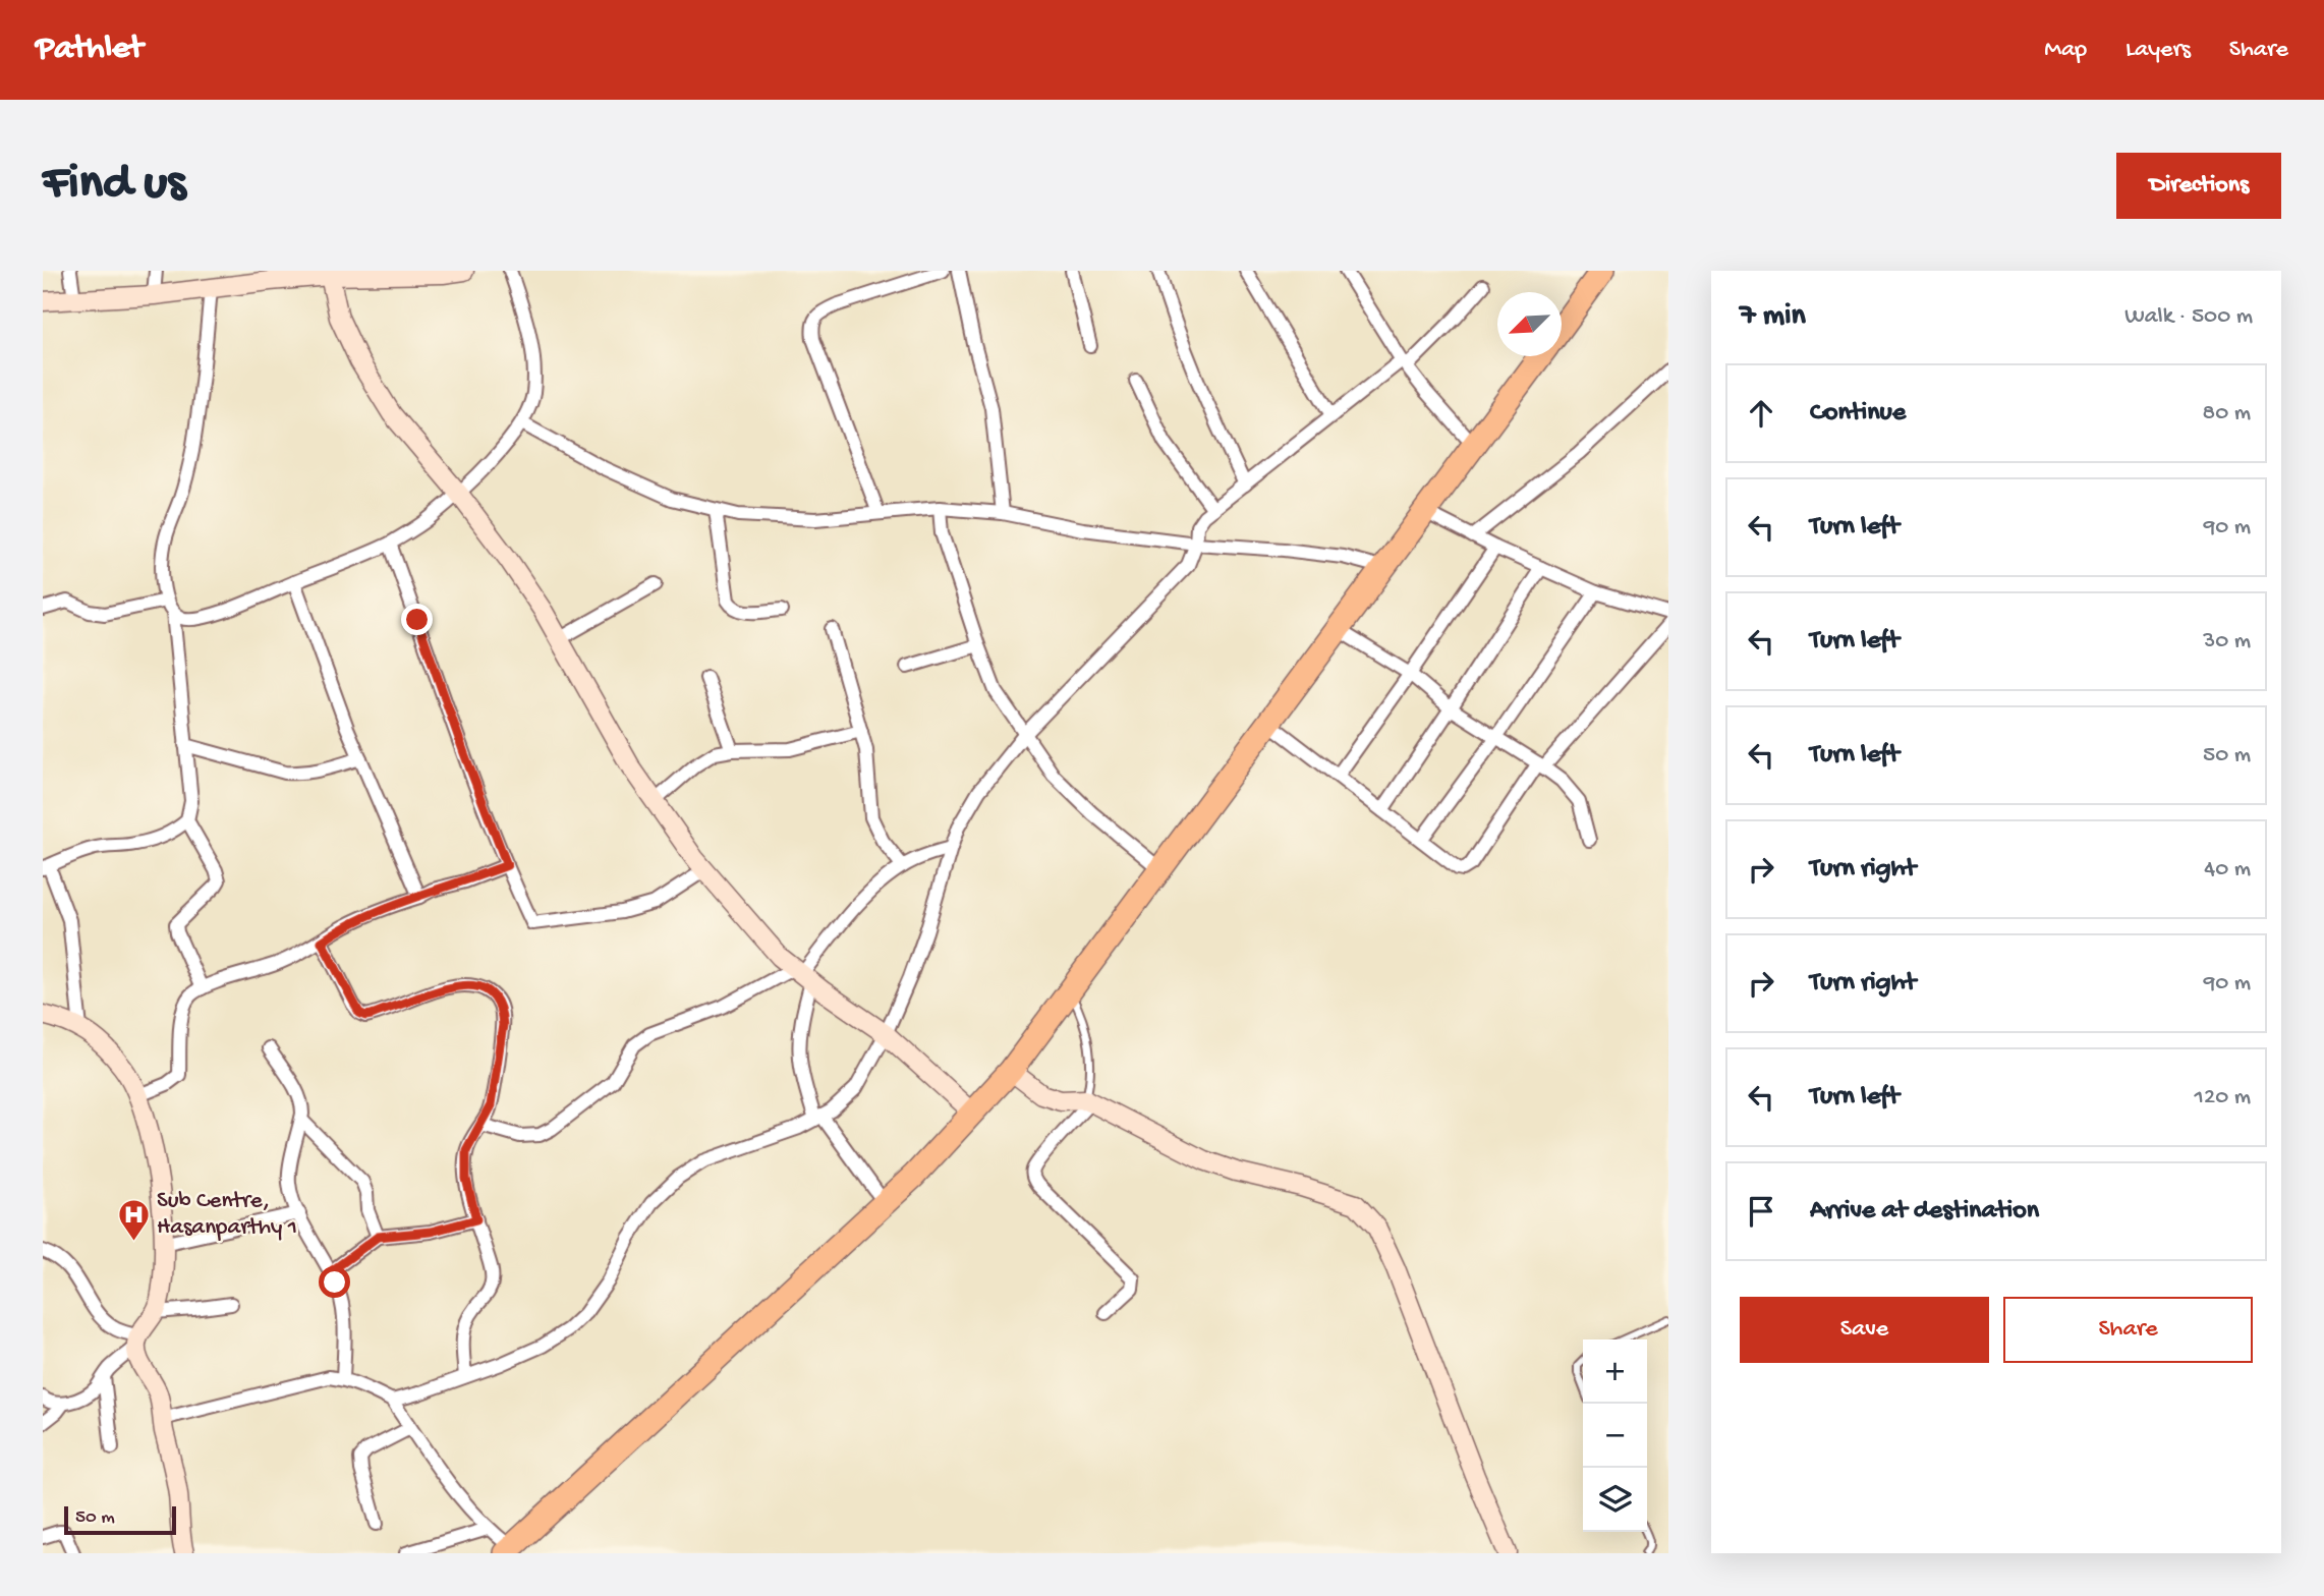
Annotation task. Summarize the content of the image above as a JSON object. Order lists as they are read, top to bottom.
{
  "places": {
    "hospital": ["Sub Centre, Hasanparthy 1"]
  },
  "scale_bar": "50 m",
  "north": "bottom left",
  "page": {
    "header": "Pathlet",
    "nav": ["Map", "Layers", "Share"],
    "buttons": [
      "Directions",
      ["Save", "Share"]
    ],
    "title": "Find us",
    "heading": ["7 min", "Walk · 500 m"],
    "list": [
      ["Continue", "80 m"],
      ["Turn left", "90 m"],
      ["Turn left", "30 m"],
      ["Turn left", "50 m"],
      ["Turn right", "40 m"],
      ["Turn right", "90 m"],
      ["Turn left", "120 m"],
      "Arrive at destination"
    ],
    "map_buttons": ["+", "−"],
    "scale": "50 m"
  }
}
